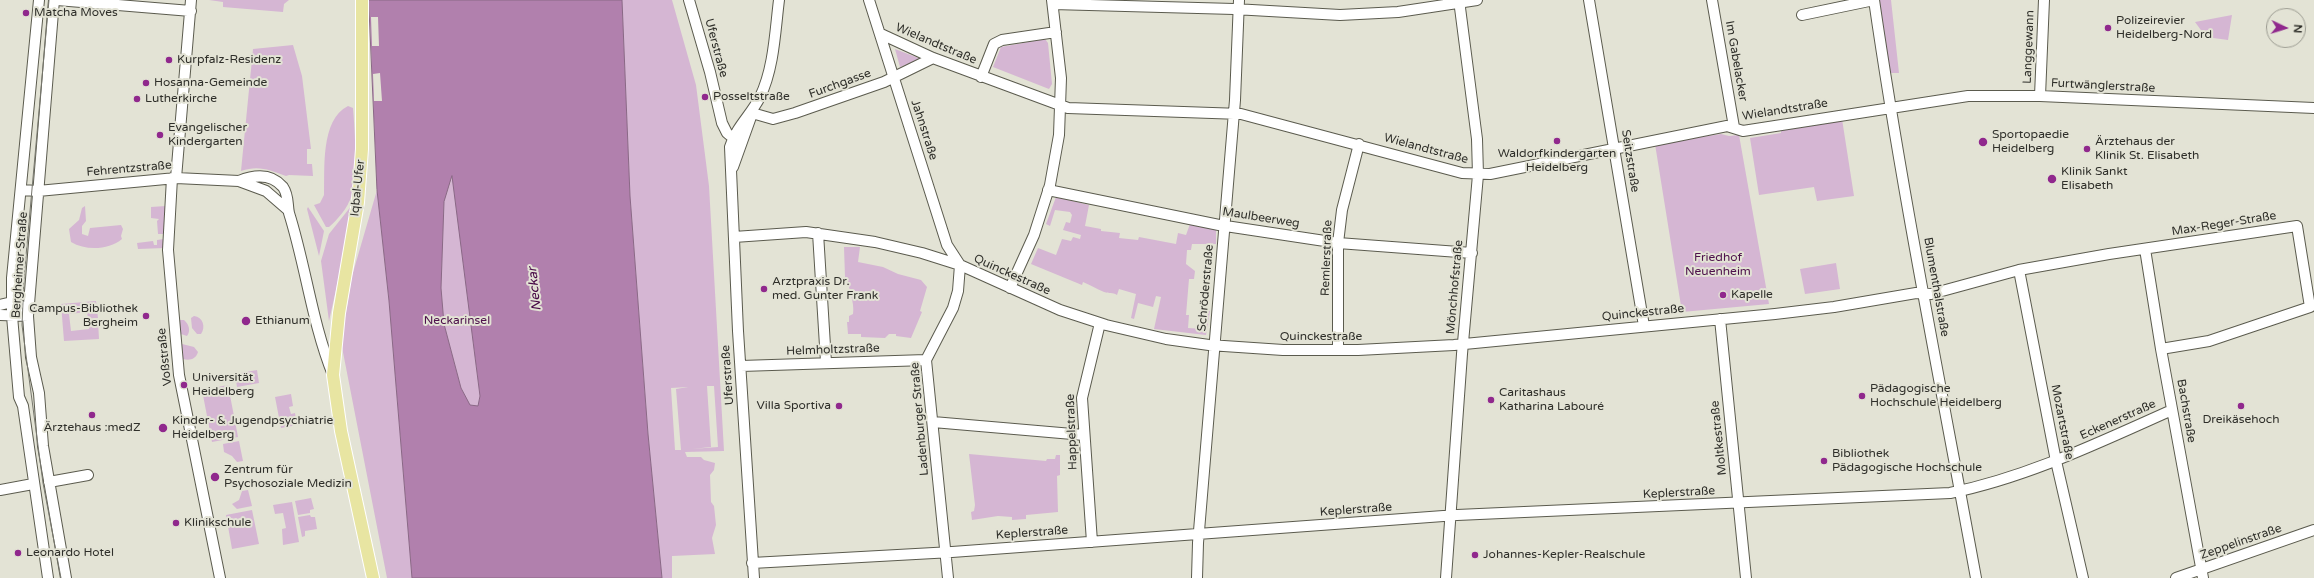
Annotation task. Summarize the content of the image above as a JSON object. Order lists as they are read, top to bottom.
{
  "streets": {
    "main road": ["Iqbal-Ufer"],
    "street": [
      "Wielandtstraße",
      "Langgewann",
      "Uferstraße",
      "Im Gabelacker",
      "Furchgasse",
      "Furtwänglerstraße",
      "Jahnstraße",
      "Seitzstraße",
      "Fehrentzstraße",
      "Maulbeerweg",
      "Max-Reger-Straße",
      "Remlerstraße",
      "Bergheimer Straße",
      "Quinckestraße",
      "Mönchhofstraße",
      "Blumenthalstraße",
      "Schröderstraße",
      "Helmholtzstraße",
      "Voßstraße",
      "Bachstraße",
      "Ladenburger Straße",
      "Eckenerstraße",
      "Mozartstraße",
      "Happelstraße",
      "Moltkestraße",
      "Keplerstraße",
      "Zeppelinstraße"
    ]
  },
  "crossings": [
    ["Wielandtstraße", "Im Gabelacker"],
    ["Wielandtstraße", "Furchgasse"],
    ["Wielandtstraße", "Furtwänglerstraße"],
    ["Wielandtstraße", "Jahnstraße"],
    ["Wielandtstraße", "Seitzstraße"],
    ["Wielandtstraße", "Remlerstraße"],
    ["Wielandtstraße", "Mönchhofstraße"],
    ["Wielandtstraße", "Blumenthalstraße"],
    ["Wielandtstraße", "Schröderstraße"],
    ["Langgewann", "Furtwänglerstraße"],
    ["Uferstraße", "Furchgasse"],
    ["Uferstraße", "Quinckestraße"],
    ["Uferstraße", "Helmholtzstraße"],
    ["Uferstraße", "Keplerstraße"],
    ["Furchgasse", "Jahnstraße"],
    ["Furtwänglerstraße", "Blumenthalstraße"],
    ["Jahnstraße", "Quinckestraße"],
    ["Jahnstraße", "Ladenburger Straße"],
    ["Seitzstraße", "Quinckestraße"],
    ["Fehrentzstraße", "Iqbal-Ufer"],
    ["Fehrentzstraße", "Bergheimer Straße"],
    ["Fehrentzstraße", "Voßstraße"],
    ["Maulbeerweg", "Remlerstraße"],
    ["Maulbeerweg", "Mönchhofstraße"],
    ["Maulbeerweg", "Schröderstraße"],
    ["Max-Reger-Straße", "Quinckestraße"],
    ["Max-Reger-Straße", "Blumenthalstraße"],
    ["Max-Reger-Straße", "Bachstraße"],
    ["Max-Reger-Straße", "Mozartstraße"],
    ["Remlerstraße", "Quinckestraße"],
    ["Quinckestraße", "Mönchhofstraße"],
    ["Quinckestraße", "Blumenthalstraße"],
    ["Quinckestraße", "Schröderstraße"],
    ["Quinckestraße", "Ladenburger Straße"],
    ["Quinckestraße", "Happelstraße"],
    ["Quinckestraße", "Moltkestraße"],
    ["Mönchhofstraße", "Keplerstraße"],
    ["Blumenthalstraße", "Eckenerstraße"],
    ["Blumenthalstraße", "Keplerstraße"],
    ["Schröderstraße", "Keplerstraße"],
    ["Helmholtzstraße", "Ladenburger Straße"],
    ["Bachstraße", "Eckenerstraße"],
    ["Bachstraße", "Zeppelinstraße"],
    ["Ladenburger Straße", "Keplerstraße"],
    ["Eckenerstraße", "Mozartstraße"],
    ["Eckenerstraße", "Keplerstraße"],
    ["Happelstraße", "Keplerstraße"],
    ["Moltkestraße", "Keplerstraße"]
  ],
  "water": ["Neckar"],
  "parks": ["Friedhof Neuenheim", "Neckarinsel"],
  "places": [
    "Matcha Moves",
    "Polizeirevier Heidelberg-Nord",
    "Kurpfalz-Residenz",
    "Hosanna-Gemeinde",
    "Posseltstraße",
    "Lutherkirche",
    "Evangelischer Kindergarten",
    "Waldorfkindergarten Heidelberg",
    "Sportopaedie Heidelberg",
    "Ärztehaus der Klinik St. Elisabeth",
    "Klinik Sankt Elisabeth",
    "Arztpraxis Dr. med. Gunter Frank",
    "Kapelle",
    "Campus-Bibliothek Bergheim",
    "Ethianum",
    "Universität Heidelberg",
    "Pädagogische Hochschule Heidelberg",
    "Caritashaus Katharina Labouré",
    "Villa Sportiva",
    "Dreikäsehoch",
    "Ärztehaus :medZ",
    "Kinder- & Jugendpsychiatrie Heidelberg",
    "Bibliothek Pädagogische Hochschule",
    "Zentrum für Psychosoziale Medizin",
    "Klinikschule",
    "Leonardo Hotel",
    "Johannes-Kepler-Realschule"
  ],
  "north": "right"
}
